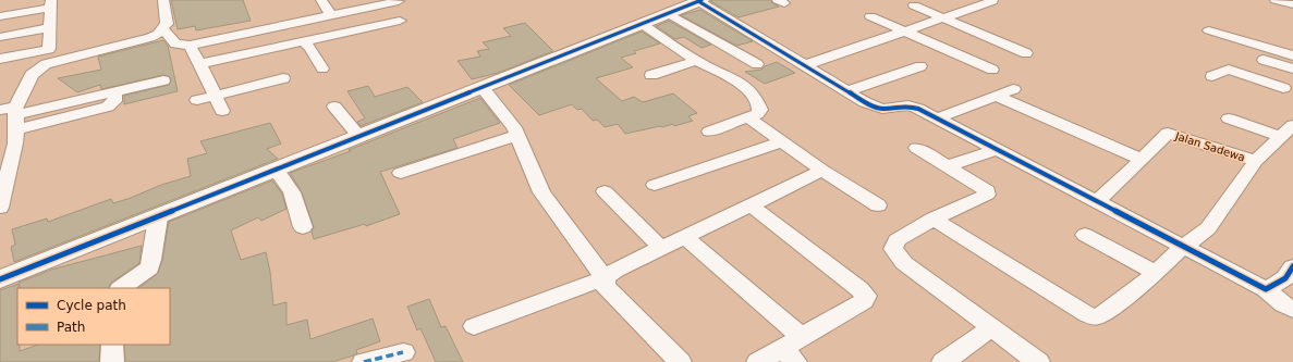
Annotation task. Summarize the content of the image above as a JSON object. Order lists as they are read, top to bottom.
{
  "streets": {
    "street": ["Jalan Sadewa"]
  },
  "legend": ["Cycle path", "Path"]
}
